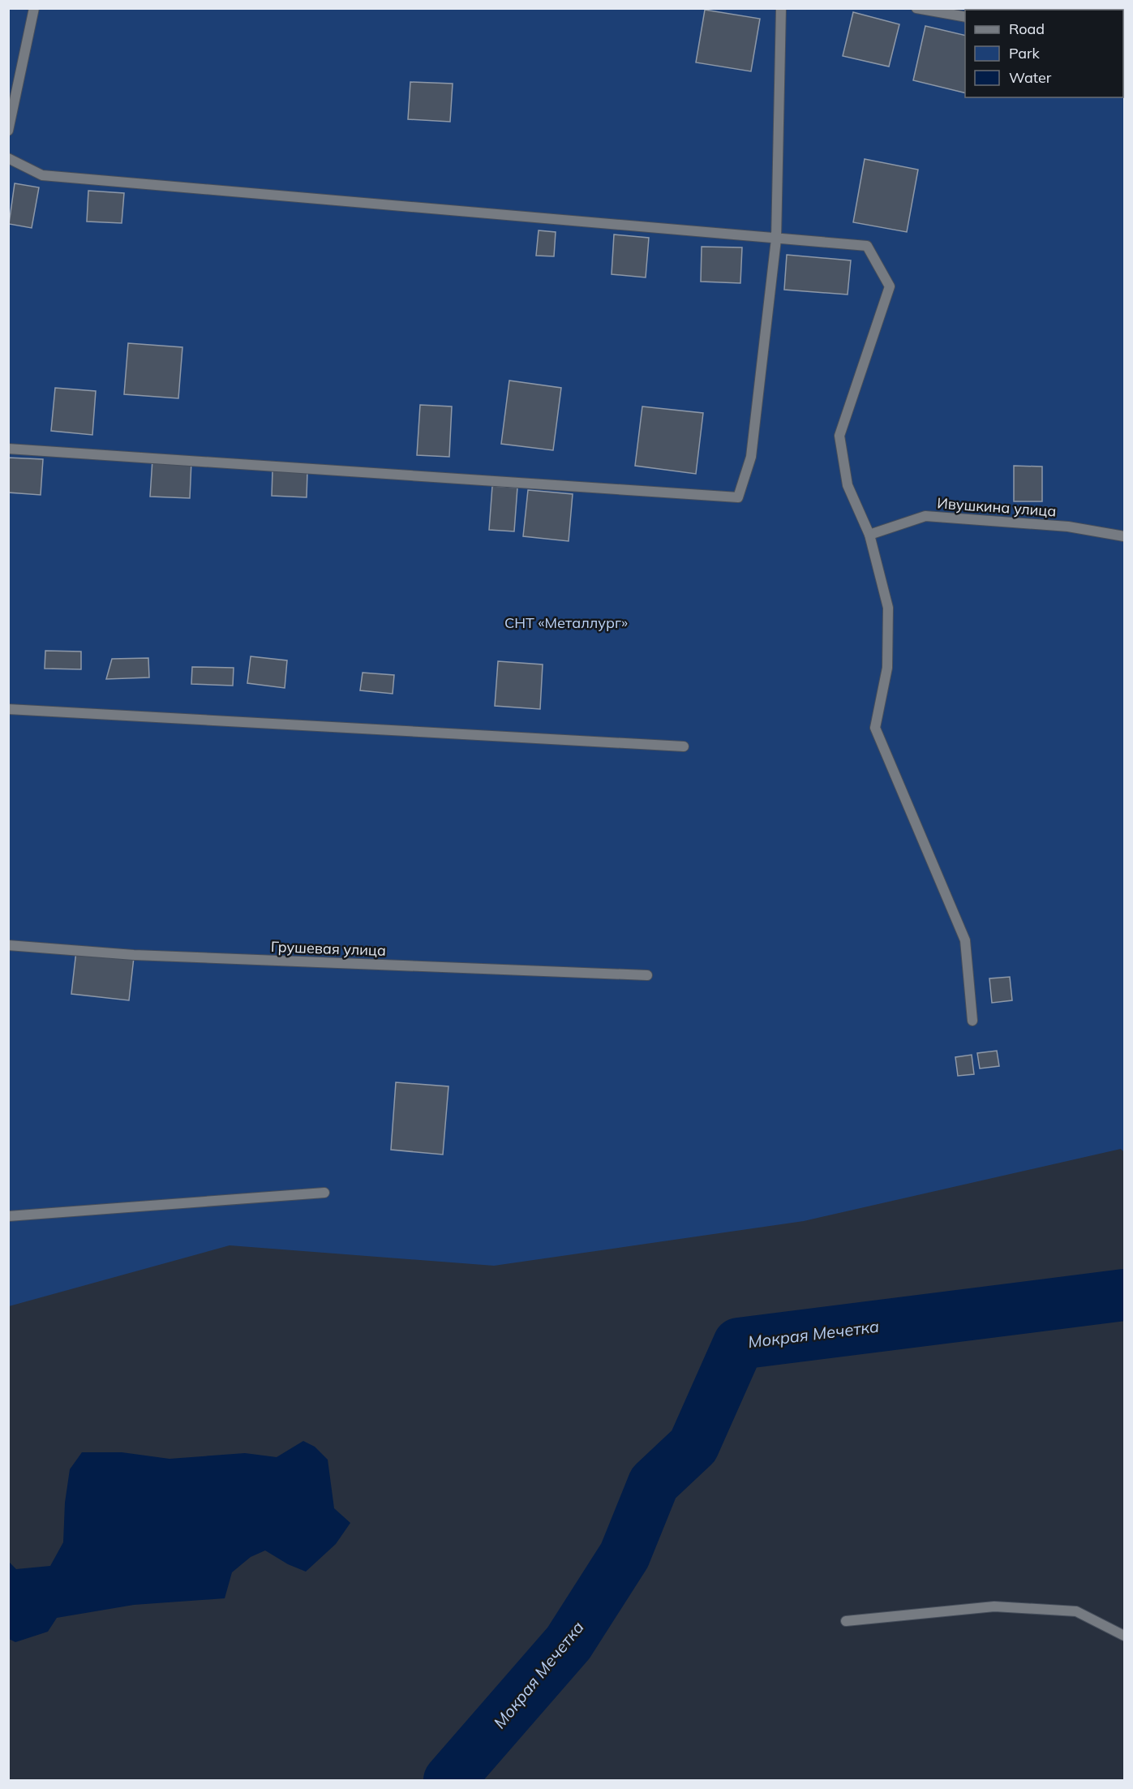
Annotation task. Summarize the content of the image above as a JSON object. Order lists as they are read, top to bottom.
{
  "streets": {
    "street": ["Ивушкина улица", "Грушевая улица"]
  },
  "water": ["Мокрая Мечетка"],
  "parks": ["СНТ «Металлург»"],
  "legend": ["Road", "Park", "Water"]
}
